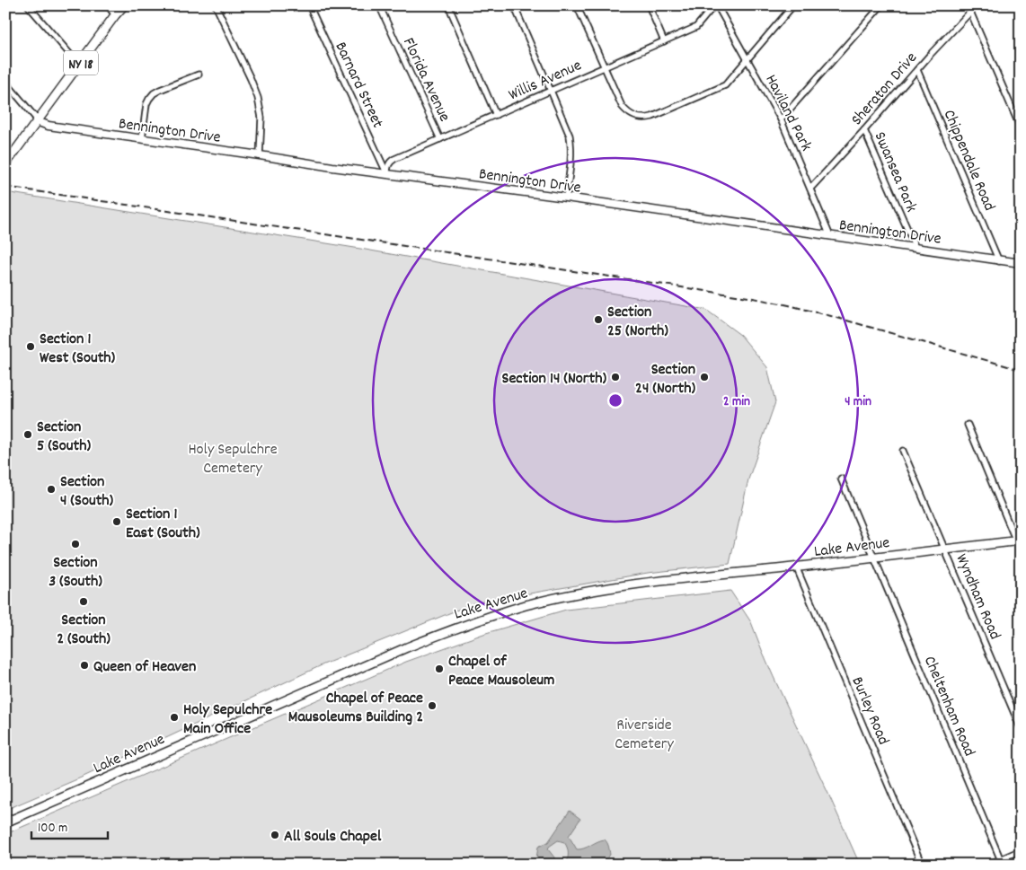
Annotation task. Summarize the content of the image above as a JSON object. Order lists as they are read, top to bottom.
{
  "streets": {
    "main road": ["NY 18", "Lake Avenue"],
    "street": [
      "Florida Avenue",
      "Willis Avenue",
      "Barnard Street",
      "Sheraton Drive",
      "Haviland Park",
      "Bennington Drive",
      "Chippendale Road",
      "Swansea Park",
      "Wyndham Road",
      "Cheltenham Road",
      "Burley Road"
    ]
  },
  "crossings": [
    ["NY 18", "Bennington Drive"],
    ["Florida Avenue", "Willis Avenue"],
    ["Willis Avenue", "Barnard Street"],
    ["Willis Avenue", "Haviland Park"],
    ["Willis Avenue", "Bennington Drive"],
    ["Barnard Street", "Bennington Drive"],
    ["Sheraton Drive", "Haviland Park"],
    ["Sheraton Drive", "Chippendale Road"],
    ["Sheraton Drive", "Swansea Park"],
    ["Haviland Park", "Bennington Drive"],
    ["Bennington Drive", "Chippendale Road"],
    ["Bennington Drive", "Swansea Park"],
    ["Lake Avenue", "Wyndham Road"],
    ["Lake Avenue", "Cheltenham Road"],
    ["Lake Avenue", "Burley Road"]
  ],
  "parks": ["Holy Sepulchre Cemetery", "Riverside Cemetery"],
  "places": [
    "Section 25 (North)",
    "Section 1 West (South)",
    "Section 14 (North)",
    "Section 24 (North)",
    "Section 5 (South)",
    "Section 4 (South)",
    "Section 1 East (South)",
    "Section 3 (South)",
    "Section 2 (South)",
    "Queen of Heaven",
    "Chapel of Peace Mausoleum",
    "Chapel of Peace Mausoleums Building 2",
    "Holy Sepulchre Main Office",
    "All Souls Chapel"
  ],
  "scale_bar": "100 m",
  "rings": ["2 min", "4 min"]
}
